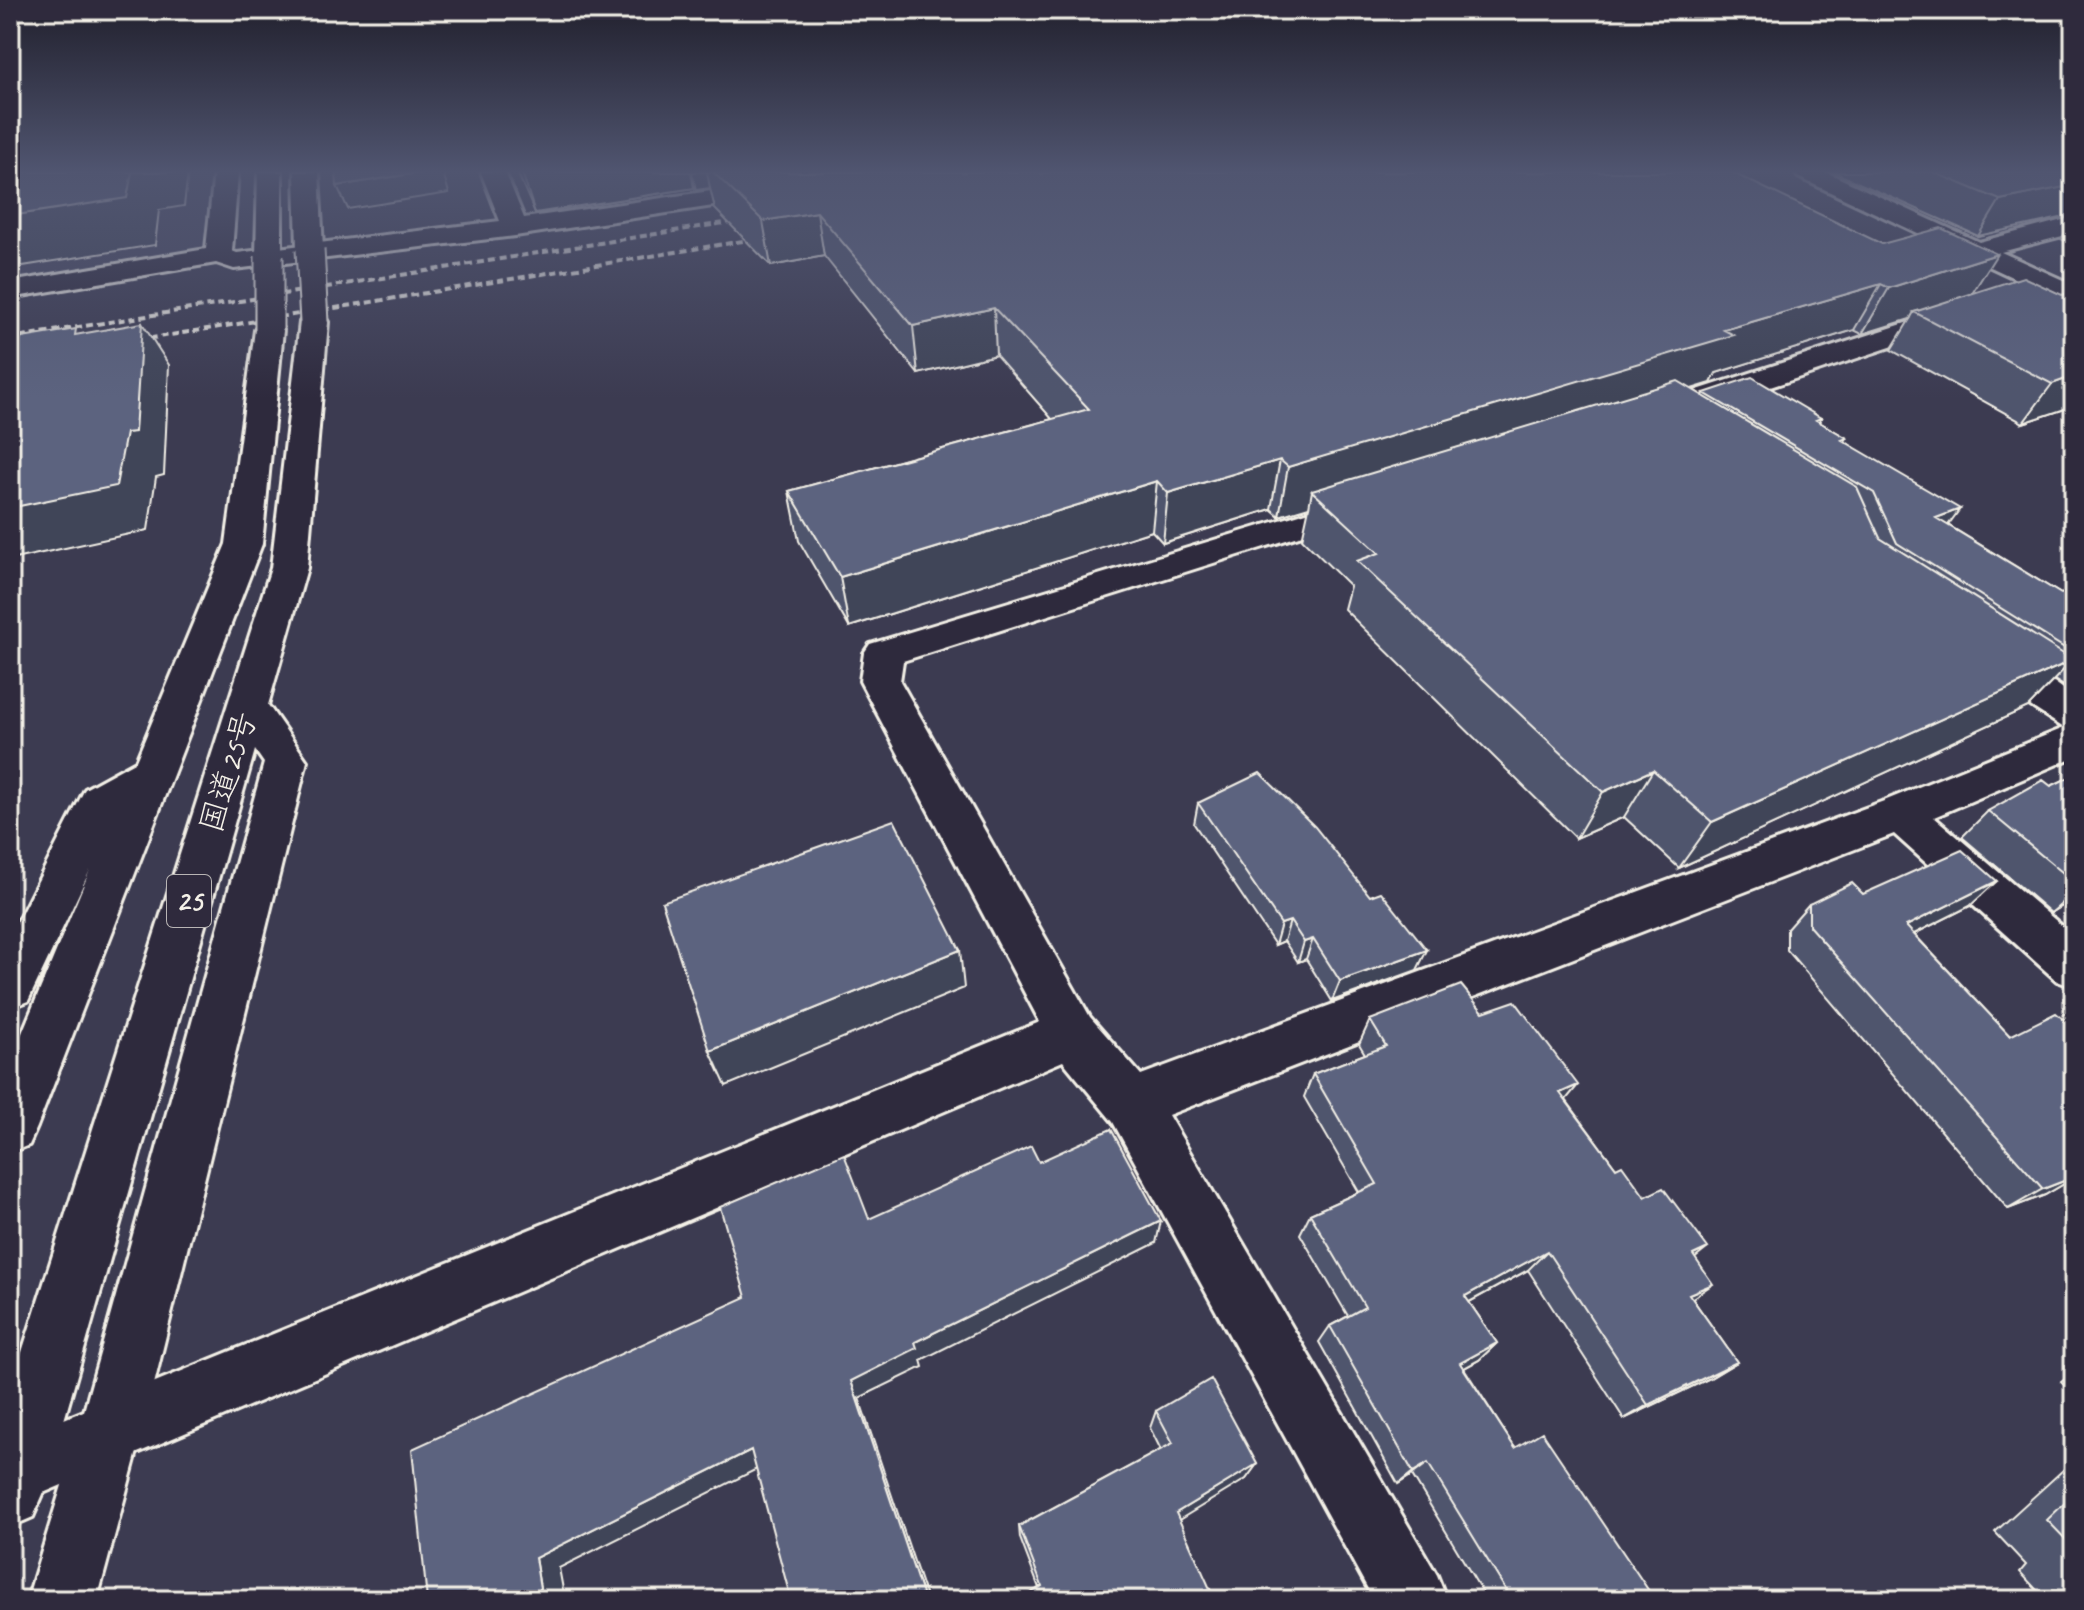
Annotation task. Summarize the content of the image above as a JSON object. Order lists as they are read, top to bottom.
{
  "streets": {
    "main road": ["国道25号", "25"]
  },
  "crossings": [
    ["国道25号", "25"]
  ]
}
